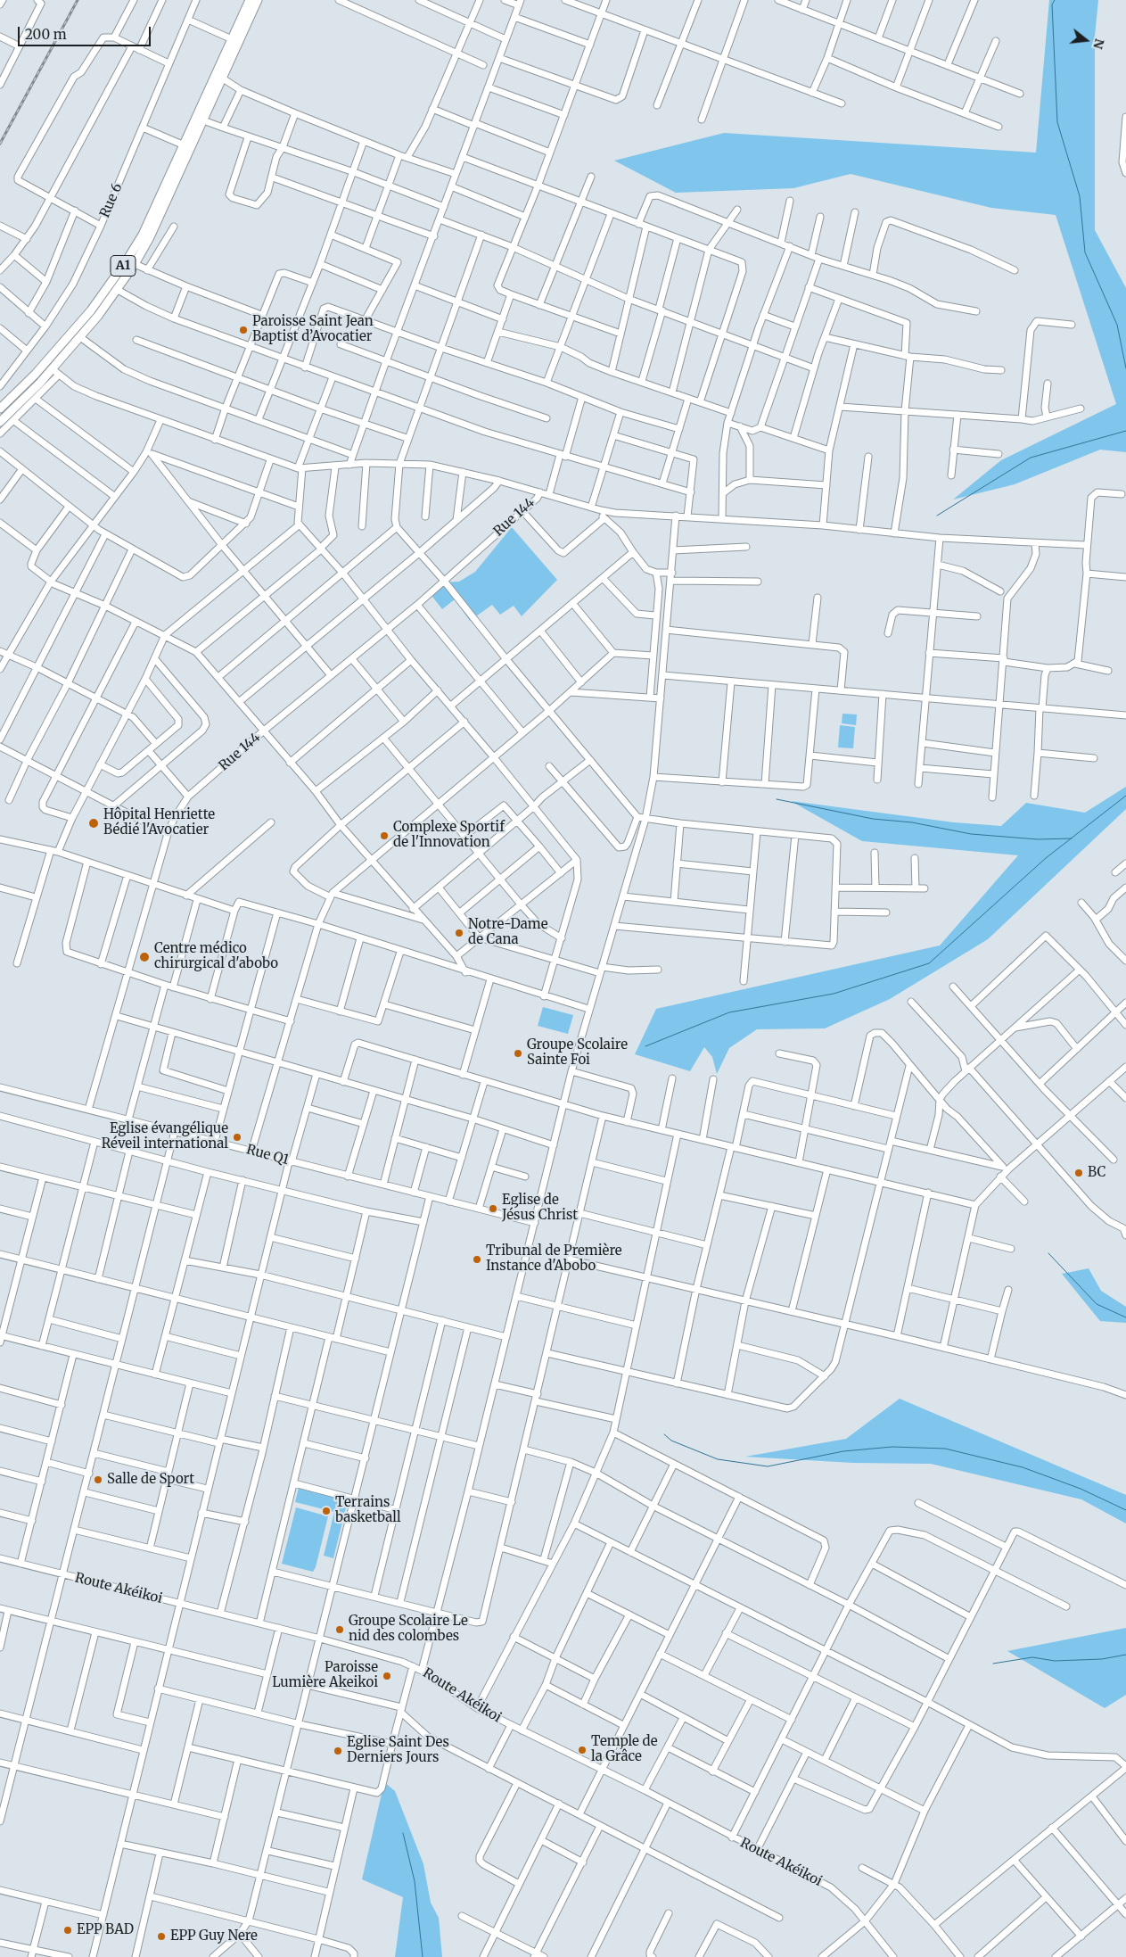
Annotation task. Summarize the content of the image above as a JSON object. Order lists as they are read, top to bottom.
{
  "streets": {
    "main road": ["A1"],
    "street": [
      "Rue 6",
      "Rue 144",
      "Rue Q1",
      "Route Akéikoi"
    ]
  },
  "crossings": [
    ["Rue 144", "Rue Q1"]
  ],
  "places": [
    "Paroisse Saint Jean Baptist d’Avocatier",
    "Hôpital Henriette Bédié l'Avocatier",
    "Complexe Sportif de l'Innovation",
    "Notre-Dame de Cana",
    "Centre médico chirurgical d'abobo",
    "Groupe Scolaire Sainte Foi",
    "Eglise évangélique Réveil international",
    "BC",
    "Eglise de Jésus Christ",
    "Tribunal de Première Instance d'Abobo",
    "Salle de Sport",
    "Terrains basketball",
    "Groupe Scolaire Le nid des colombes",
    "Paroisse Lumière Akeikoi",
    "Temple de la Grâce",
    "Eglise Saint Des Derniers Jours",
    "EPP BAD",
    "EPP Guy Nere"
  ],
  "scale_bar": "200 m",
  "north": "right"
}
